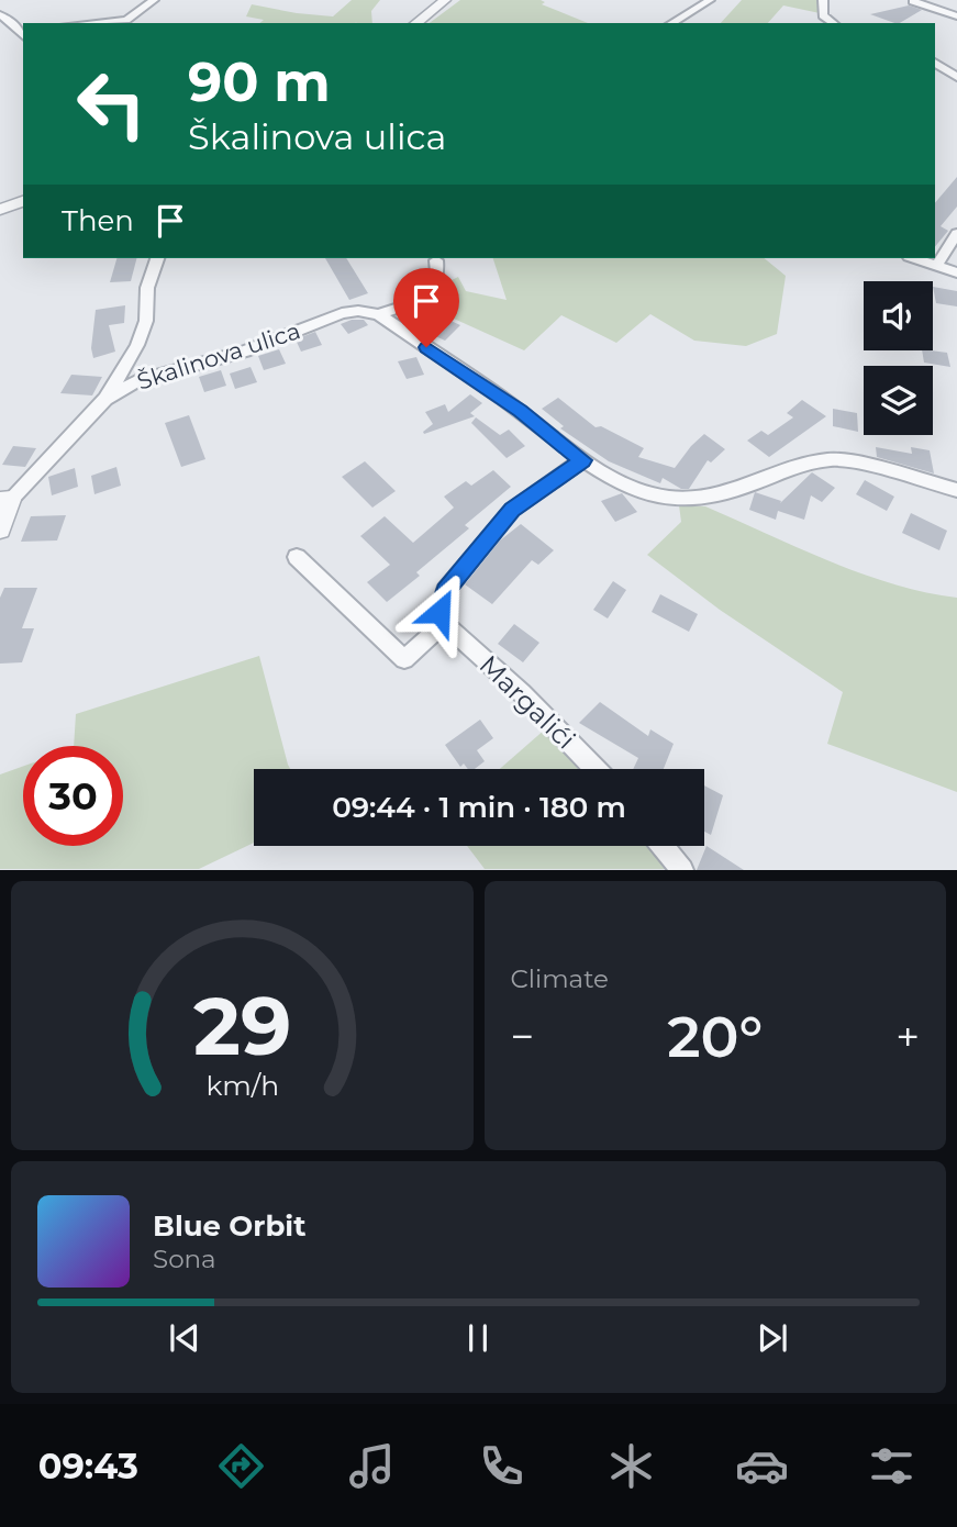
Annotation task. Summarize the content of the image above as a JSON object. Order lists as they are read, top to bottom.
{
  "streets": {
    "street": ["Škalinova ulica", "Margalići"]
  },
  "page": {
    "turn": ["90 m", "Škalinova ulica"],
    "then": "Then",
    "limit": "30",
    "trip": "09:44 · 1 min · 180 m",
    "tile": "Climate",
    "heat": ["−", "20°", "+"],
    "song": ["Blue Orbit", "Sona"],
    "tabs": "09:43",
    "gauge": ["29", "km/h"]
  }
}
